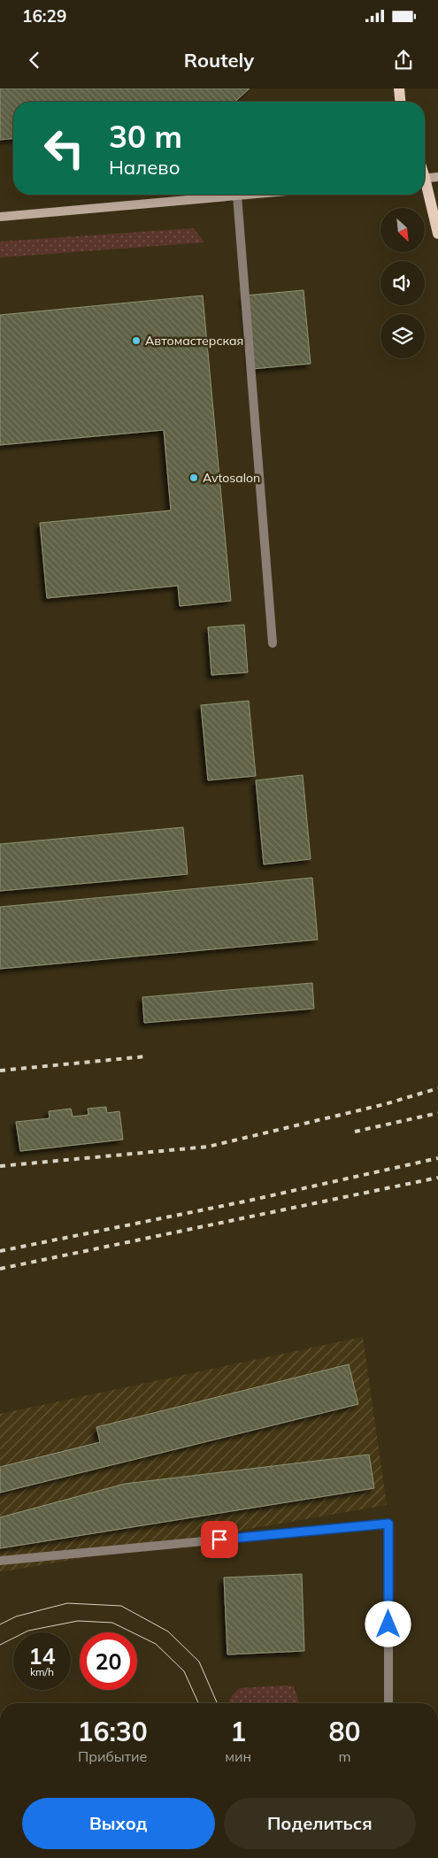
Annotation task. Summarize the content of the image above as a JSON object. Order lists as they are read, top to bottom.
{
  "places": ["Автомастерская", "Avtosalon"],
  "north": "bottom right",
  "page": {
    "status": "16:29",
    "header": "Routely",
    "turn": ["30 m", "Налево"],
    "speed": "14 km/h",
    "limit": "20",
    "eta": [
      "16:30",
      "Прибытие",
      "1",
      "мин",
      "80",
      "m"
    ],
    "buttons": ["Выход", "Поделиться"]
  }
}
